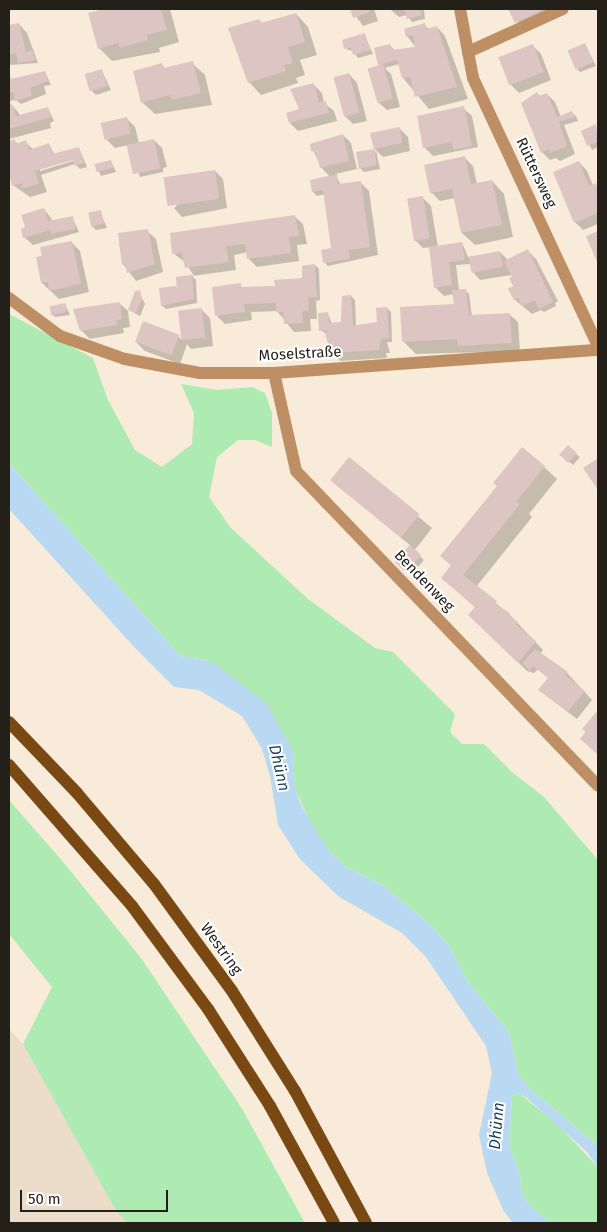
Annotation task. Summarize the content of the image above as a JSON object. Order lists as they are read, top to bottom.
{
  "streets": {
    "main road": ["Westring"],
    "street": ["Rüttersweg", "Moselstraße", "Bendenweg"]
  },
  "crossings": [
    ["Moselstraße", "Bendenweg"]
  ],
  "water": ["Dhünn"],
  "scale_bar": "50 m"
}
